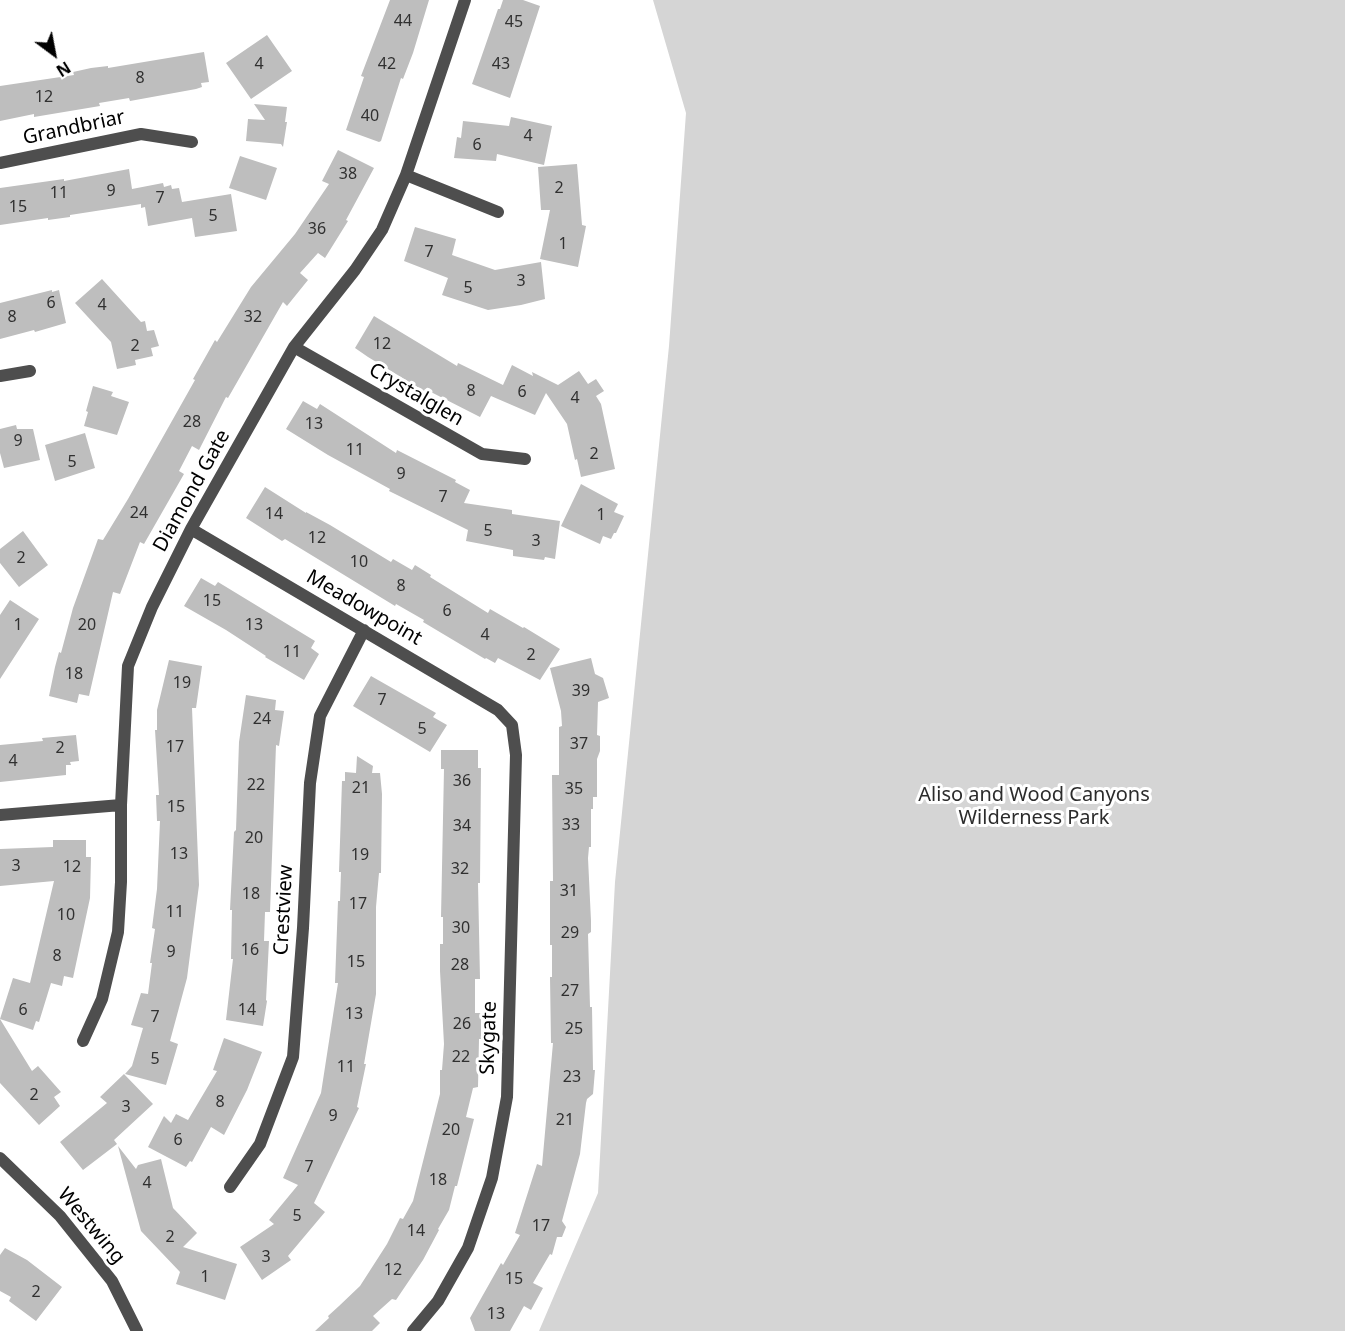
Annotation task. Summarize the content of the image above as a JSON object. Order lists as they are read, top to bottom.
{
  "streets": {
    "street": [
      "Grandbriar",
      "Crystalglen",
      "Diamond Gate",
      "Meadowpoint",
      "Crestview",
      "Skygate",
      "Westwing"
    ]
  },
  "crossings": [
    ["Crystalglen", "Diamond Gate"],
    ["Diamond Gate", "Meadowpoint"],
    ["Meadowpoint", "Crestview"],
    ["Meadowpoint", "Skygate"]
  ],
  "parks": ["Aliso and Wood Canyons Wilderness Park"],
  "house_numbers": [
    "44",
    "45",
    "4",
    "42",
    "43",
    "8",
    "12",
    "40",
    "4",
    "6",
    "38",
    "2",
    "9",
    "11",
    "7",
    "15",
    "5",
    "36",
    "1",
    "7",
    "3",
    "5",
    "6",
    "4",
    "8",
    "32",
    "12",
    "2",
    "8",
    "6",
    "4",
    "28",
    "13",
    "9",
    "11",
    "2",
    "5",
    "9",
    "7",
    "24",
    "14",
    "1",
    "5",
    "12",
    "3",
    "2",
    "10",
    "8",
    "15",
    "6",
    "1",
    "20",
    "13",
    "4",
    "11",
    "2",
    "18",
    "19",
    "39",
    "7",
    "24",
    "5",
    "37",
    "17",
    "2",
    "4",
    "36",
    "22",
    "21",
    "35",
    "15",
    "33",
    "34",
    "20",
    "13",
    "19",
    "3",
    "12",
    "32",
    "31",
    "18",
    "17",
    "11",
    "10",
    "30",
    "29",
    "16",
    "9",
    "8",
    "15",
    "28",
    "27",
    "6",
    "14",
    "13",
    "7",
    "26",
    "25",
    "22",
    "5",
    "11",
    "23",
    "2",
    "8",
    "3",
    "9",
    "21",
    "20",
    "6",
    "7",
    "18",
    "4",
    "5",
    "17",
    "14",
    "2",
    "3",
    "12",
    "1",
    "15",
    "2",
    "13"
  ],
  "north": "bottom right"
}
